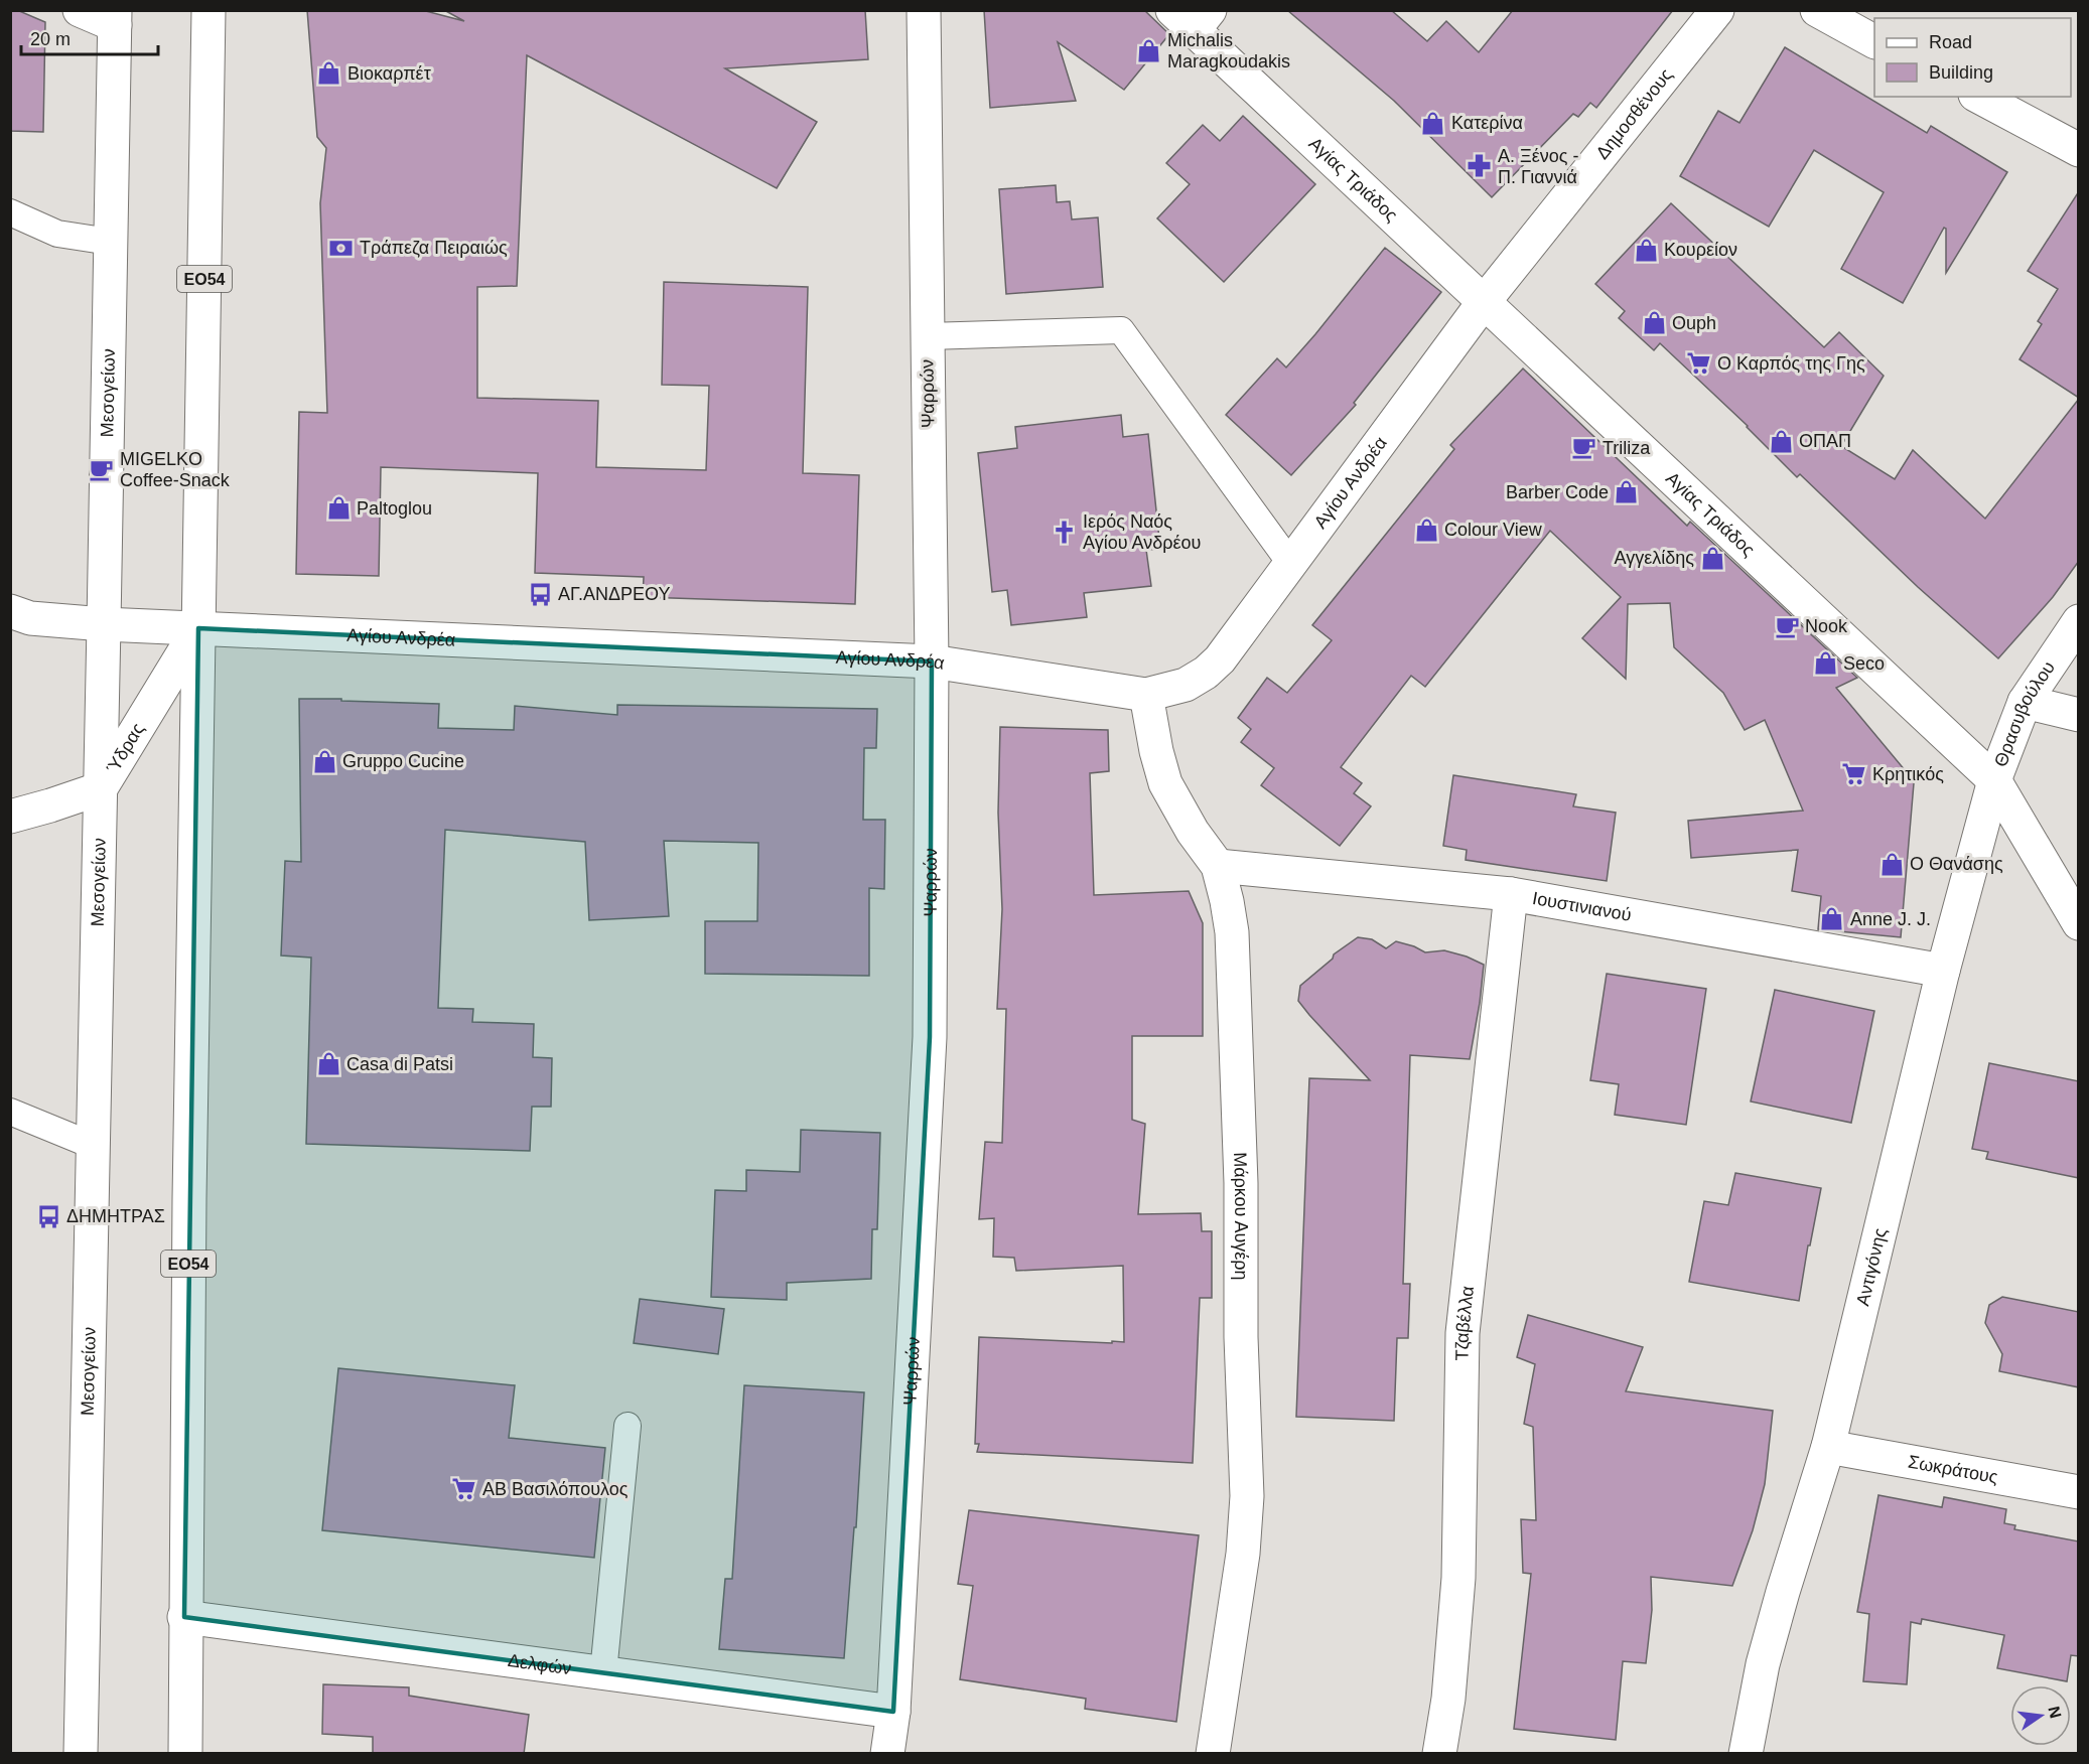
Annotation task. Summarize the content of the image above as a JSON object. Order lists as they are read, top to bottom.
{
  "streets": {
    "street": [
      "Δημοσθένους",
      "Αγίας Τριάδος",
      "ΕΟ54",
      "Μεσογείων",
      "Ψαρρών",
      "Αγίου Ανδρέα",
      "Θρασυβούλου",
      "Ύδρας",
      "Ιουστινιανού",
      "Μάρκου Αυγέρη",
      "Αντιγόνης",
      "Τζαβέλλα",
      "Σωκράτους",
      "Δελφών"
    ]
  },
  "crossings": [
    ["Δημοσθένους", "Αγίας Τριάδος"],
    ["Δημοσθένους", "Αγίου Ανδρέα"],
    ["Αγίας Τριάδος", "Αγίου Ανδρέα"],
    ["Αγίας Τριάδος", "Θρασυβούλου"],
    ["Αγίας Τριάδος", "Αντιγόνης"],
    ["ΕΟ54", "Αγίου Ανδρέα"],
    ["ΕΟ54", "Ύδρας"],
    ["ΕΟ54", "Δελφών"],
    ["Μεσογείων", "Αγίου Ανδρέα"],
    ["Μεσογείων", "Ύδρας"],
    ["Ψαρρών", "Αγίου Ανδρέα"],
    ["Ψαρρών", "Δελφών"],
    ["Αγίου Ανδρέα", "Ύδρας"],
    ["Αγίου Ανδρέα", "Μάρκου Αυγέρη"],
    ["Θρασυβούλου", "Αντιγόνης"],
    ["Ιουστινιανού", "Μάρκου Αυγέρη"],
    ["Ιουστινιανού", "Αντιγόνης"],
    ["Ιουστινιανού", "Τζαβέλλα"],
    ["Αντιγόνης", "Σωκράτους"]
  ],
  "places": {
    "shop": [
      "Michalis Maragkoudakis",
      "Βιοκαρπέτ",
      "Κατερίνα",
      "Κουρείον",
      "Ouph",
      "ΟΠΑΠ",
      "Barber Code",
      "Paltoglou",
      "Colour View",
      "Αγγελίδης",
      "Seco",
      "Gruppo Cucine",
      "Ο Θανάσης",
      "Anne J. J.",
      "Casa di Patsi"
    ],
    "pharmacy": ["Α. Ξένος - Π. Γιαννιά"],
    "bank": ["Τράπεζα Πειραιώς"],
    "supermarket": ["Ο Καρπός της Γης", "Κρητικός", "ΑΒ Βασιλόπουλος"],
    "cafe": ["Triliza", "MIGELKO Coffee-Snack", "Nook"],
    "church": ["Ιερός Ναός Αγίου Ανδρέου"],
    "bus stop": ["ΑΓ.ΑΝΔΡΕΟΥ", "ΔΗΜΗΤΡΑΣ"]
  },
  "legend": ["Road", "Building"],
  "scale_bar": "20 m",
  "north": "right"
}
